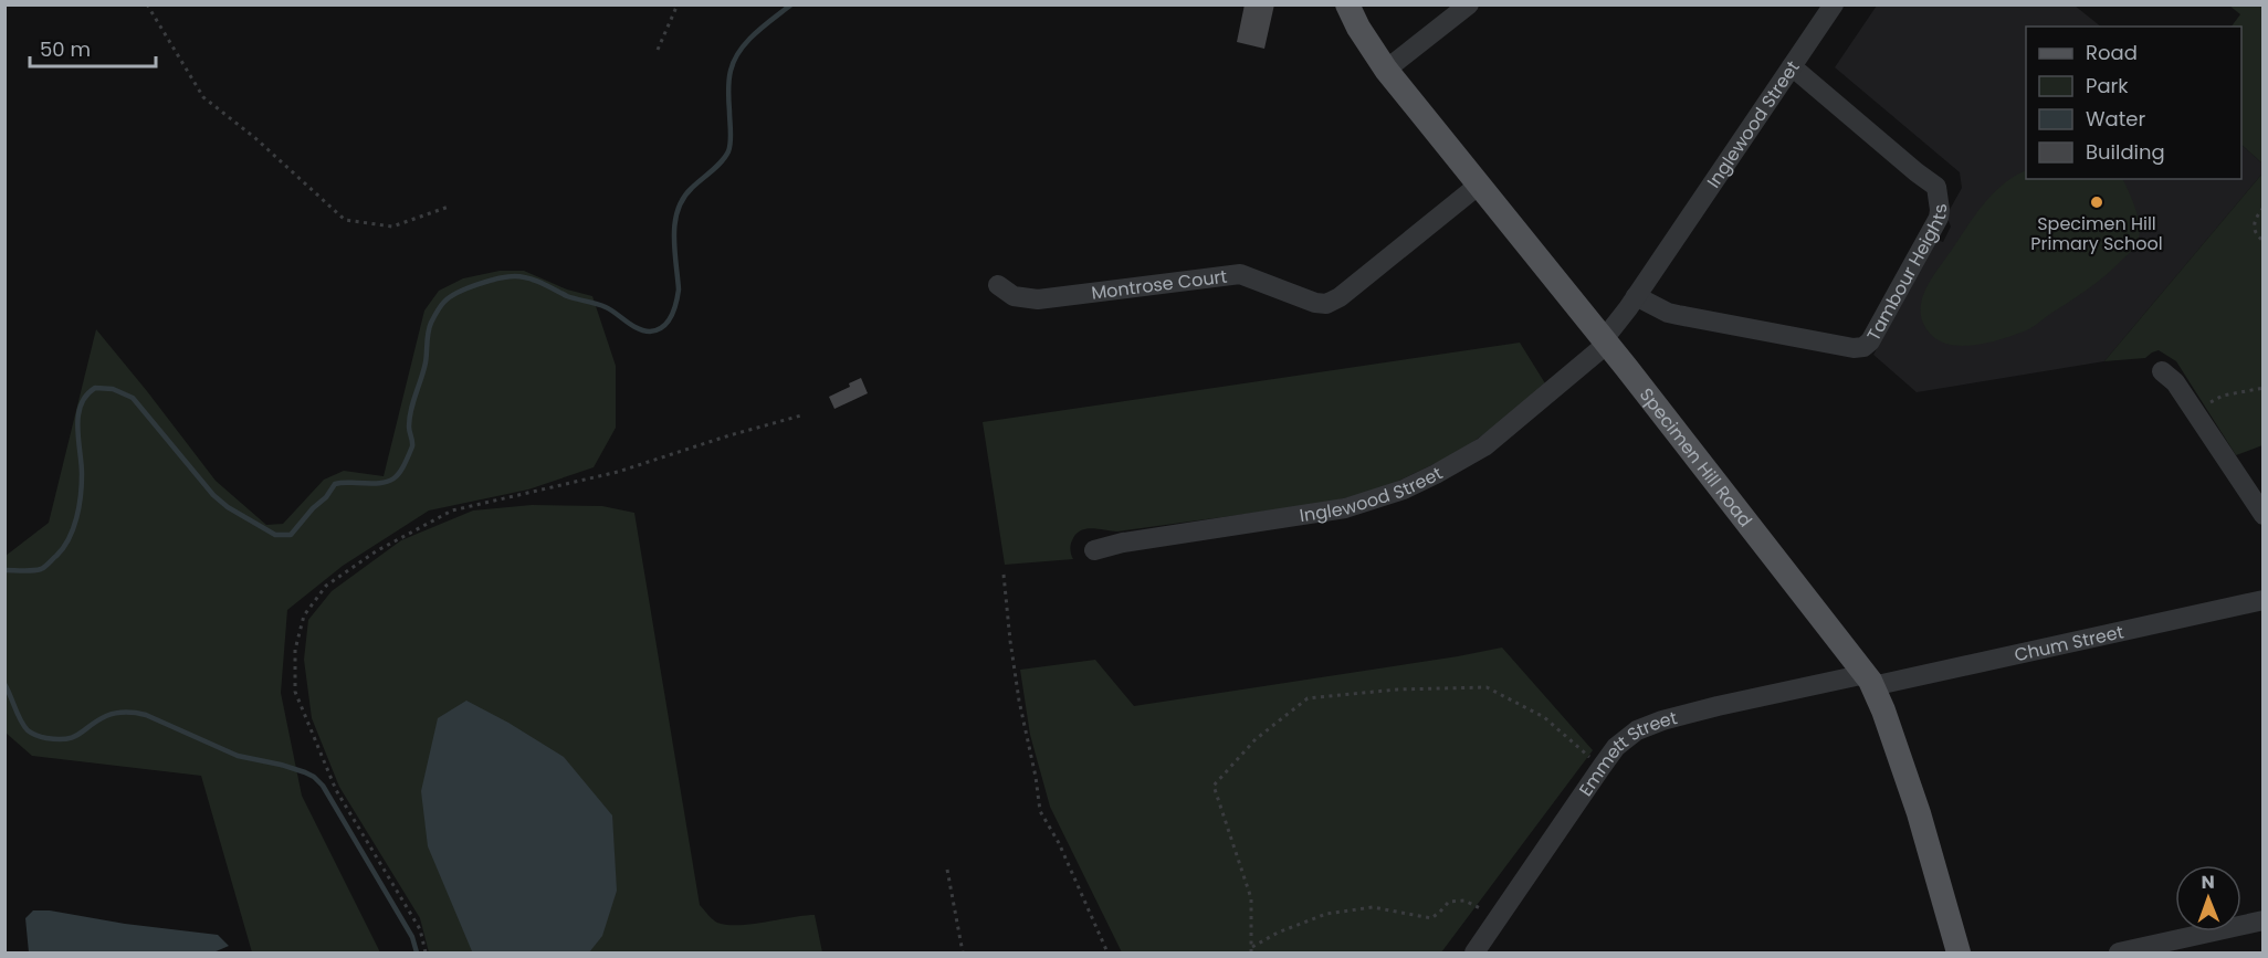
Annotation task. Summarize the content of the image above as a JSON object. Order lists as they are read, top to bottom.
{
  "streets": {
    "main road": ["Specimen Hill Road"],
    "street": [
      "Inglewood Street",
      "Tambour Heights",
      "Montrose Court",
      "Chum Street",
      "Emmett Street"
    ]
  },
  "crossings": [
    ["Inglewood Street", "Tambour Heights"],
    ["Inglewood Street", "Specimen Hill Road"],
    ["Montrose Court", "Specimen Hill Road"],
    ["Specimen Hill Road", "Chum Street"],
    ["Specimen Hill Road", "Emmett Street"],
    ["Chum Street", "Emmett Street"]
  ],
  "places": ["Specimen Hill Primary School"],
  "legend": [
    "Road",
    "Park",
    "Water",
    "Building"
  ],
  "scale_bar": "50 m",
  "north": "top"
}
